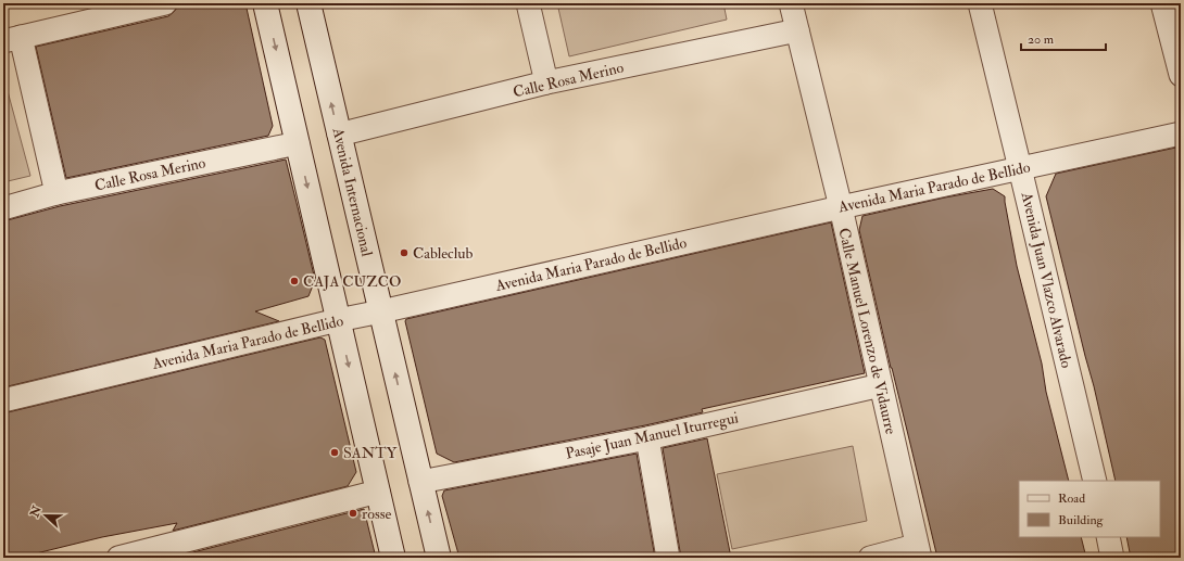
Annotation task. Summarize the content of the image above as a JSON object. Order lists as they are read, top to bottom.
{
  "streets": {
    "main road": ["Avenida Internacional"],
    "street": [
      "Calle Rosa Merino",
      "Avenida Maria Parado de Bellido",
      "Avenida Juan Vlazco Alvarado",
      "Calle Manuel Lorenzo de Vidaurre",
      "Pasaje Juan Manuel Iturregui"
    ]
  },
  "crossings": [
    ["Calle Rosa Merino", "Avenida Internacional"],
    ["Calle Rosa Merino", "Calle Manuel Lorenzo de Vidaurre"],
    ["Avenida Maria Parado de Bellido", "Avenida Internacional"],
    ["Avenida Maria Parado de Bellido", "Avenida Juan Vlazco Alvarado"],
    ["Avenida Maria Parado de Bellido", "Calle Manuel Lorenzo de Vidaurre"],
    ["Avenida Internacional", "Pasaje Juan Manuel Iturregui"],
    ["Calle Manuel Lorenzo de Vidaurre", "Pasaje Juan Manuel Iturregui"]
  ],
  "places": [
    "Cableclub",
    "CAJA CUZCO",
    "SANTY",
    "rosse"
  ],
  "legend": ["Road", "Building"],
  "scale_bar": "20 m",
  "north": "left"
}
